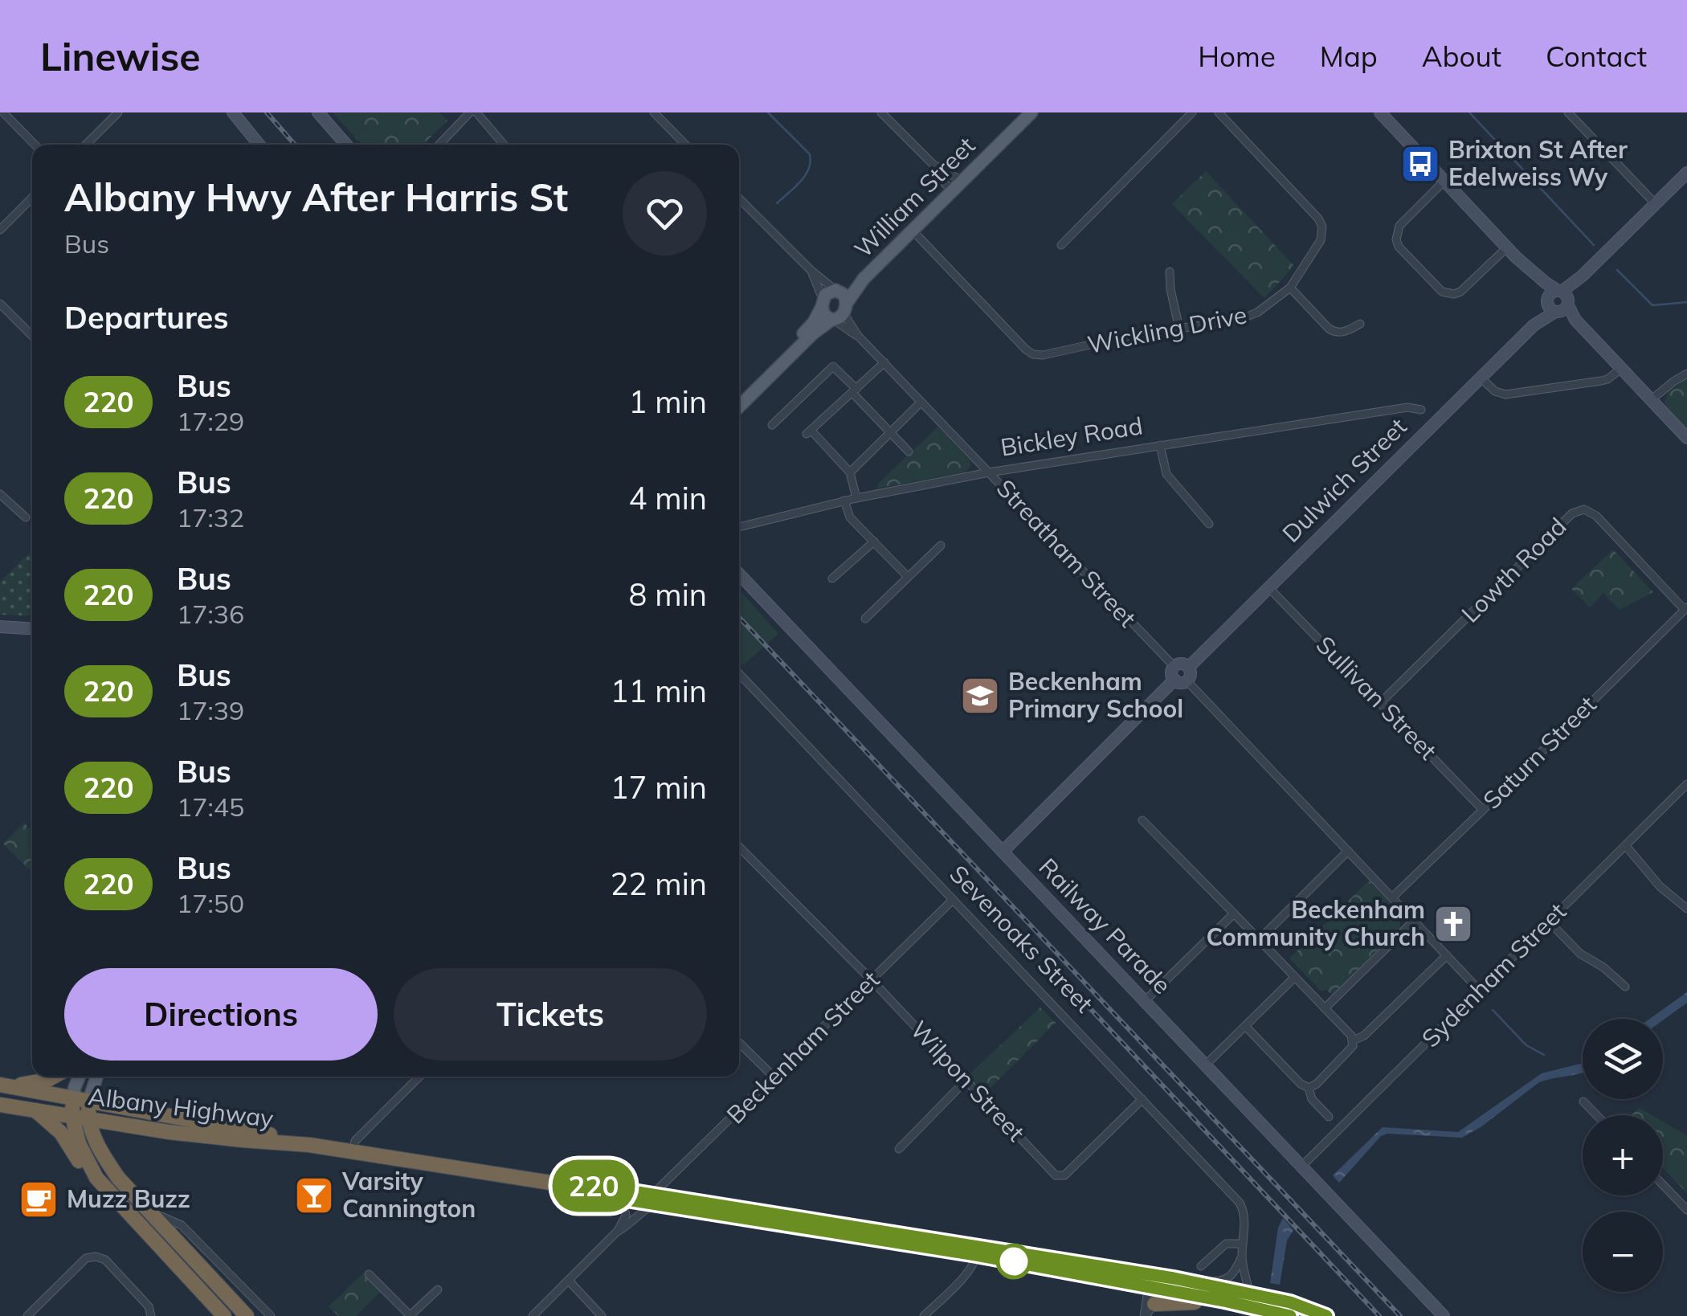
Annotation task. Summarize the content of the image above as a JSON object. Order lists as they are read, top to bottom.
{
  "streets": {
    "highway": ["Albany Highway"],
    "main road": ["William Street"],
    "street": [
      "Wickling Drive",
      "Bickley Road",
      "Dulwich Street",
      "Streatham Street",
      "Lowth Road",
      "Sullivan Street",
      "Saturn Street",
      "Railway Parade",
      "Sevenoaks Street",
      "Sydenham Street",
      "Beckenham Street",
      "Wilpon Street"
    ]
  },
  "crossings": [
    ["William Street", "Wickling Drive"],
    ["William Street", "Streatham Street"],
    ["Bickley Road", "Streatham Street"],
    ["Dulwich Street", "Streatham Street"],
    ["Dulwich Street", "Sullivan Street"],
    ["Lowth Road", "Sullivan Street"],
    ["Lowth Road", "Saturn Street"],
    ["Sullivan Street", "Saturn Street"],
    ["Railway Parade", "Sydenham Street"],
    ["Sevenoaks Street", "Beckenham Street"],
    ["Sevenoaks Street", "Wilpon Street"],
    ["Sevenoaks Street", "Albany Highway"],
    ["Beckenham Street", "Wilpon Street"],
    ["Beckenham Street", "Albany Highway"]
  ],
  "places": {
    "bus stop": ["Brixton St After Edelweiss Wy"],
    "school or university": ["Beckenham Primary School"],
    "church": ["Beckenham Community Church"],
    "bar": ["Varsity Cannington"],
    "cafe": ["Muzz Buzz"]
  },
  "lines": ["bus line 220"],
  "page": {
    "header": "Linewise",
    "nav": [
      "Home",
      "Map",
      "About",
      "Contact"
    ],
    "on_map": "220",
    "heading": [
      ["Albany Hwy After Harris St", "Bus"],
      "Departures"
    ],
    "list": [
      {
        "mark": "220",
        "name": "Bus",
        "note": "17:29",
        "value": "1 min"
      },
      {
        "mark": "220",
        "name": "Bus",
        "note": "17:32",
        "value": "4 min"
      },
      {
        "mark": "220",
        "name": "Bus",
        "note": "17:36",
        "value": "8 min"
      },
      {
        "mark": "220",
        "name": "Bus",
        "note": "17:39",
        "value": "11 min"
      },
      {
        "mark": "220",
        "name": "Bus",
        "note": "17:45",
        "value": "17 min"
      },
      {
        "mark": "220",
        "name": "Bus",
        "note": "17:50",
        "value": "22 min"
      }
    ],
    "buttons": ["Directions", "Tickets"],
    "map_buttons": ["+", "−"]
  }
}
